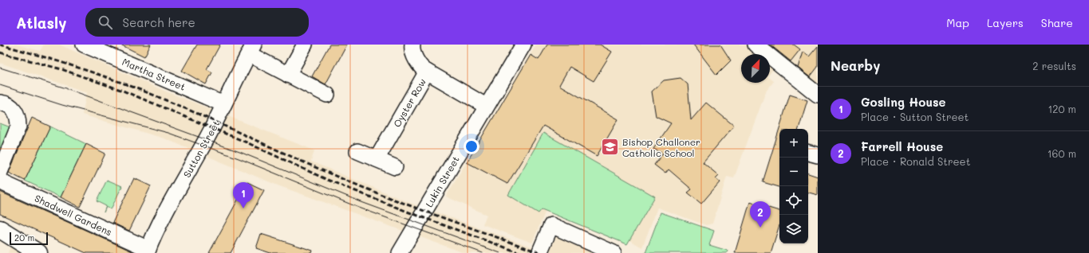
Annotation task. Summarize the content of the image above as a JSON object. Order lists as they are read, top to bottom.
{
  "streets": {
    "street": [
      "Martha Street",
      "Oyster Row",
      "Sutton Street",
      "Lukin Street",
      "Shadwell Gardens"
    ]
  },
  "crossings": [
    ["Martha Street", "Sutton Street"],
    ["Oyster Row", "Lukin Street"],
    ["Sutton Street", "Shadwell Gardens"]
  ],
  "places": {
    "school or university": ["Bishop Challoner Catholic School"]
  },
  "scale_bar": "20 m",
  "north": "top right",
  "page": {
    "header": "Atlasly",
    "search": "Search here",
    "nav": ["Map", "Layers", "Share"],
    "heading": ["Nearby", "2 results"],
    "list": [
      {
        "mark": "1",
        "name": "Gosling House",
        "note": "Place · Sutton Street",
        "value": "120 m"
      },
      {
        "mark": "2",
        "name": "Farrell House",
        "note": "Place · Ronald Street",
        "value": "160 m"
      }
    ],
    "map_buttons": ["+", "−"],
    "pins": ["1", "2"],
    "scale": "20 m"
  }
}
